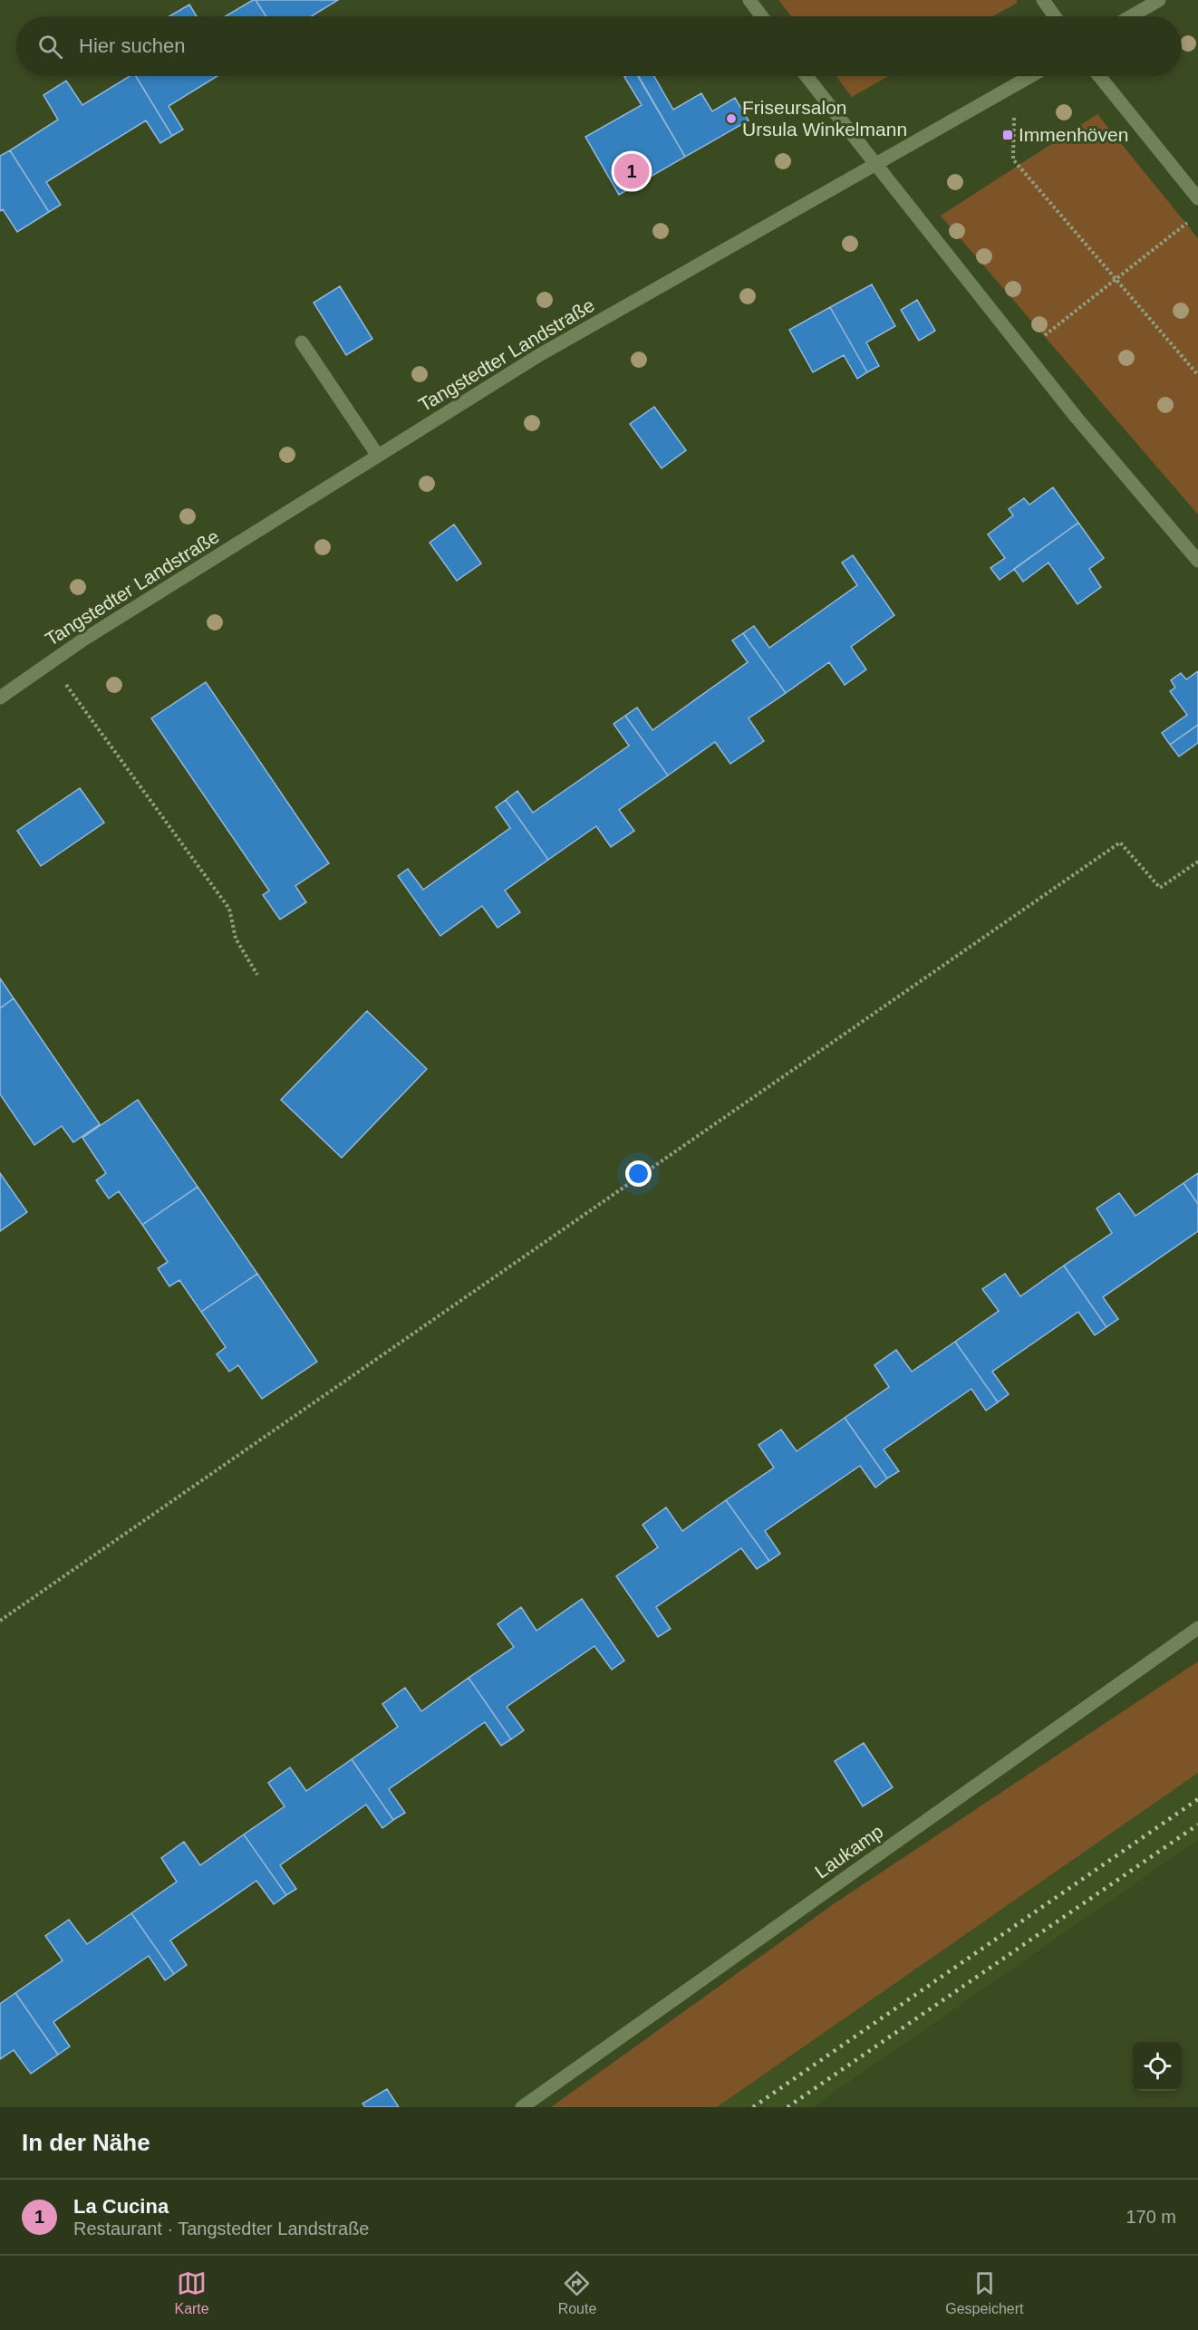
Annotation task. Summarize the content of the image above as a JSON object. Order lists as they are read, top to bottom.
{
  "streets": {
    "street": ["Tangstedter Landstraße", "Laukamp"]
  },
  "places": {
    "other": ["Friseursalon Ursula Winkelmann"],
    "transit": ["Immenhöven"]
  },
  "page": {
    "search": "Hier suchen",
    "pins": "1",
    "heading": "In der Nähe",
    "list": [
      {
        "mark": "1",
        "name": "La Cucina",
        "note": "Restaurant · Tangstedter Landstraße",
        "value": "170 m"
      }
    ],
    "nav": ["Karte", "Route", "Gespeichert"]
  }
}
